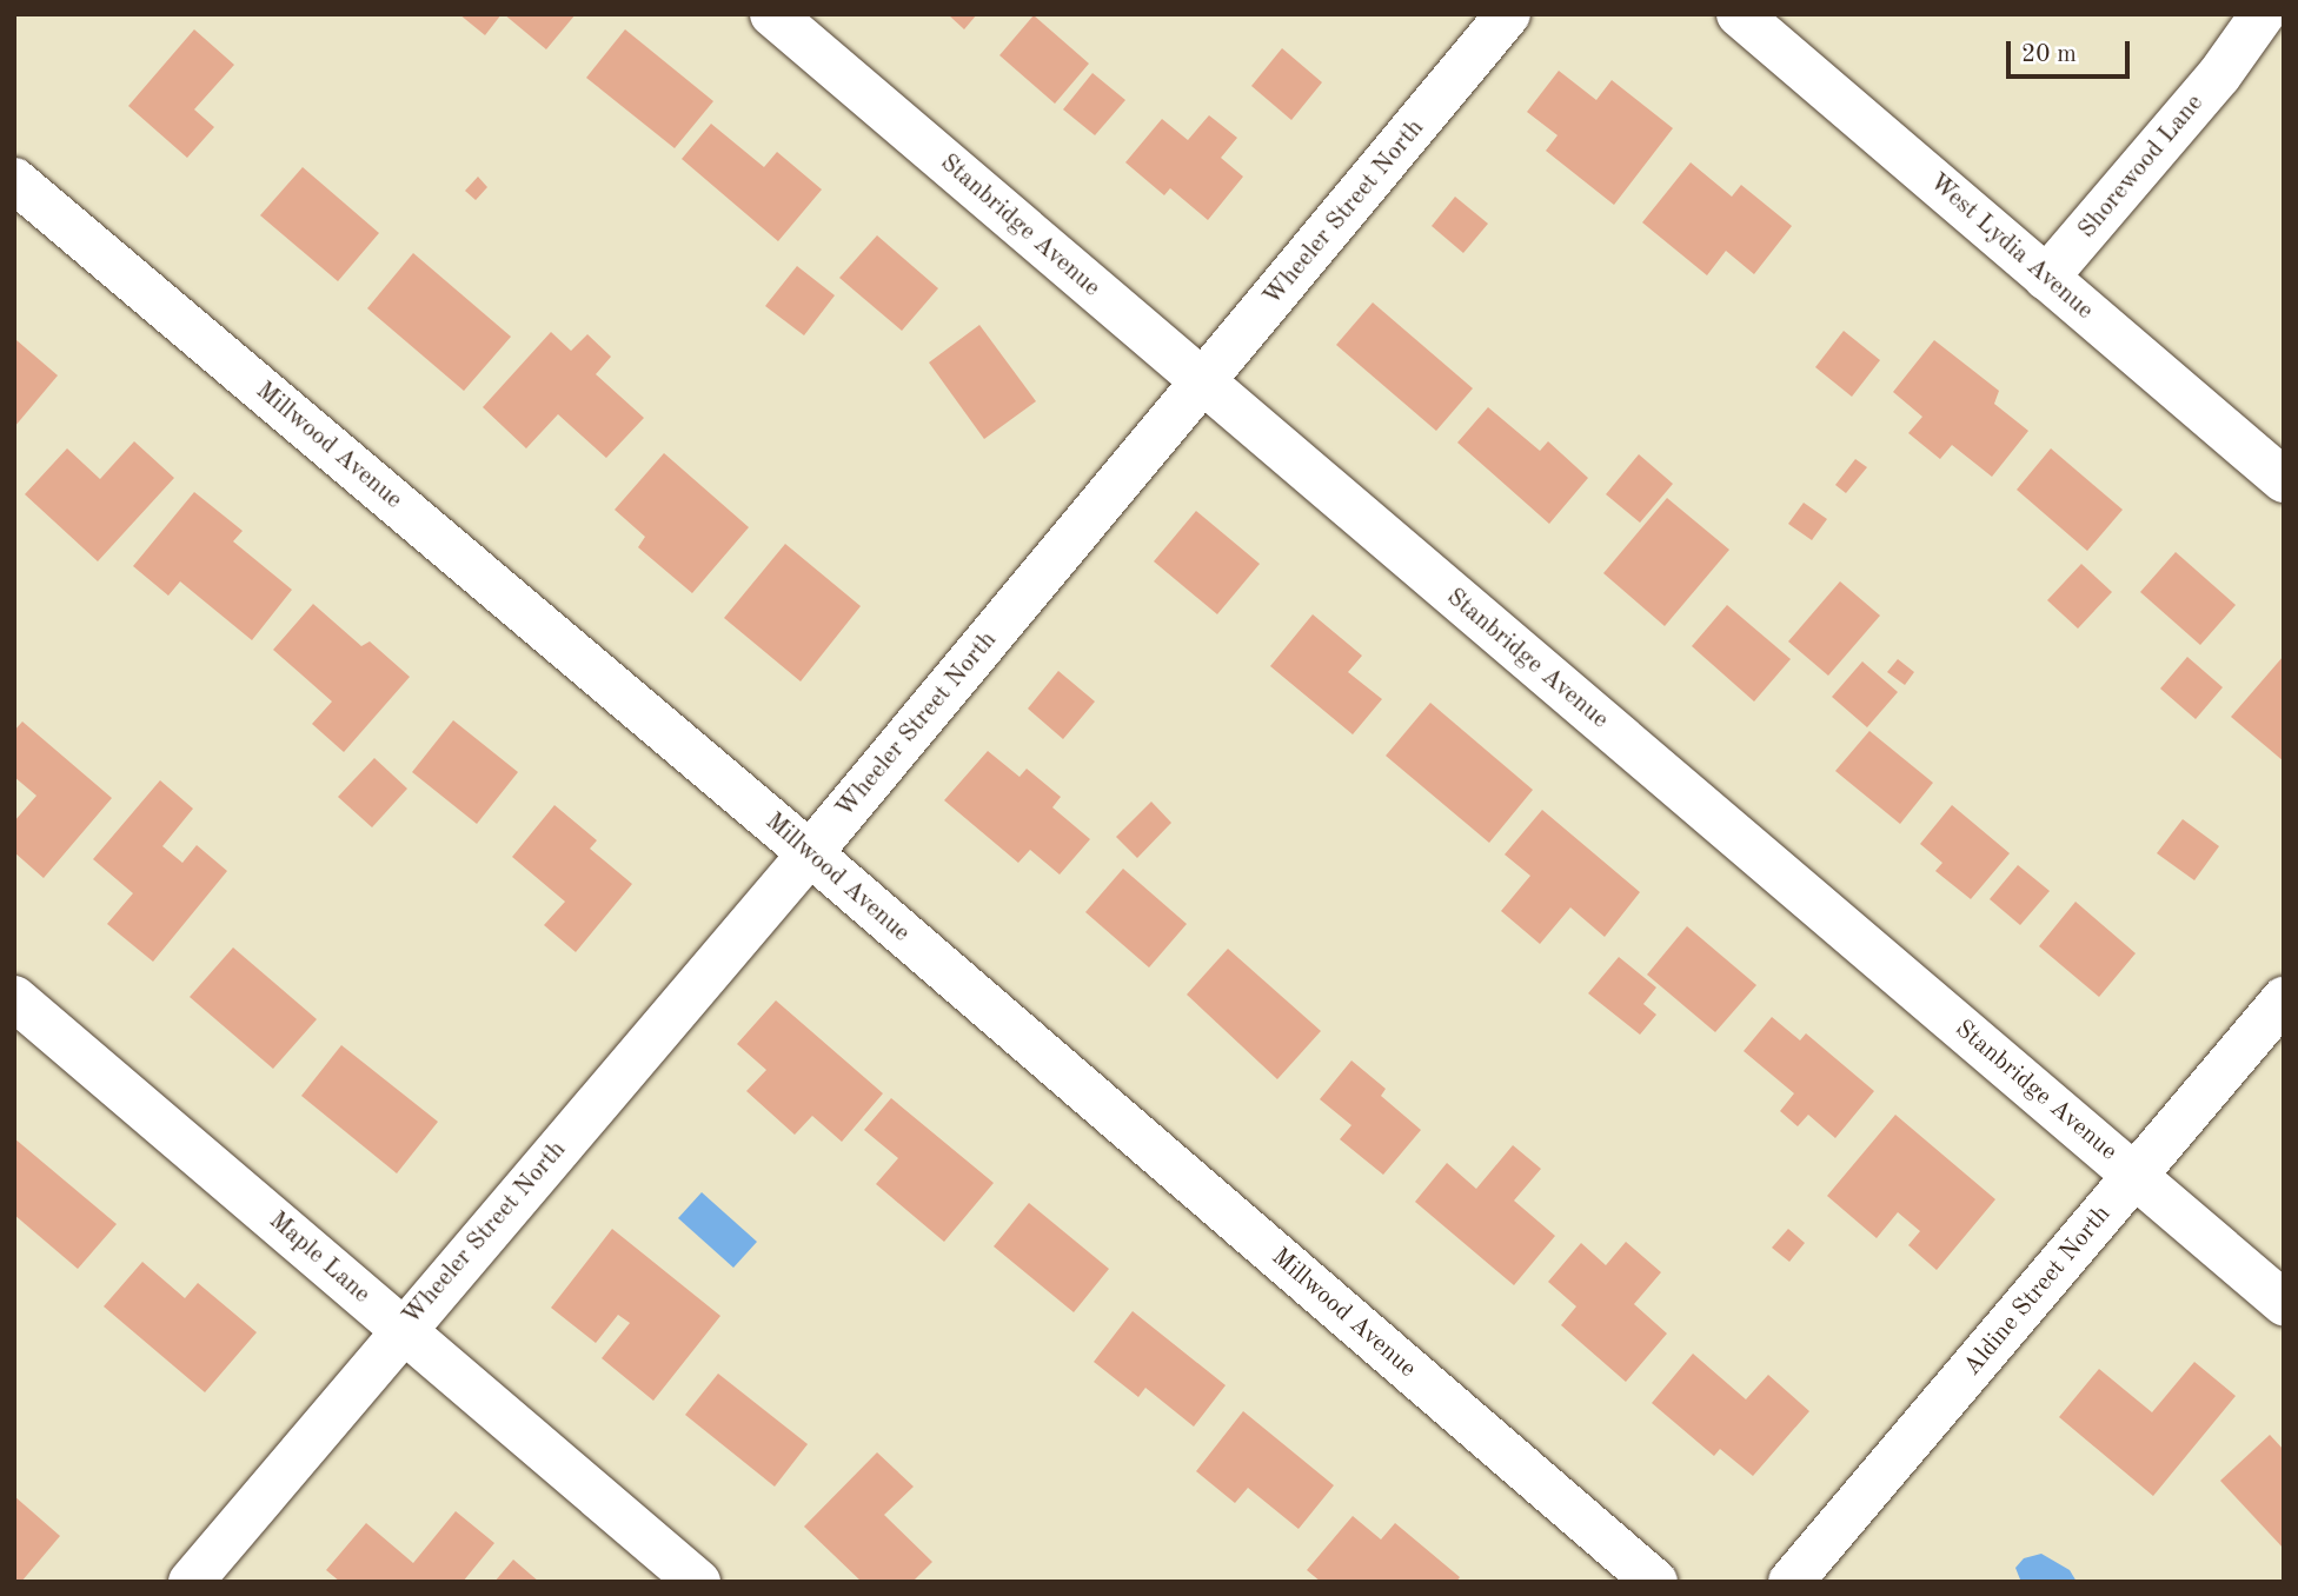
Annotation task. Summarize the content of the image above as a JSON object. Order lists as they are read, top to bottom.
{
  "streets": {
    "street": [
      "Shorewood Lane",
      "Wheeler Street North",
      "Stanbridge Avenue",
      "West Lydia Avenue",
      "Millwood Avenue",
      "Maple Lane",
      "Aldine Street North"
    ]
  },
  "crossings": [
    ["Shorewood Lane", "West Lydia Avenue"],
    ["Wheeler Street North", "Stanbridge Avenue"],
    ["Wheeler Street North", "Millwood Avenue"],
    ["Wheeler Street North", "Maple Lane"],
    ["Stanbridge Avenue", "Aldine Street North"]
  ],
  "scale_bar": "20 m"
}
